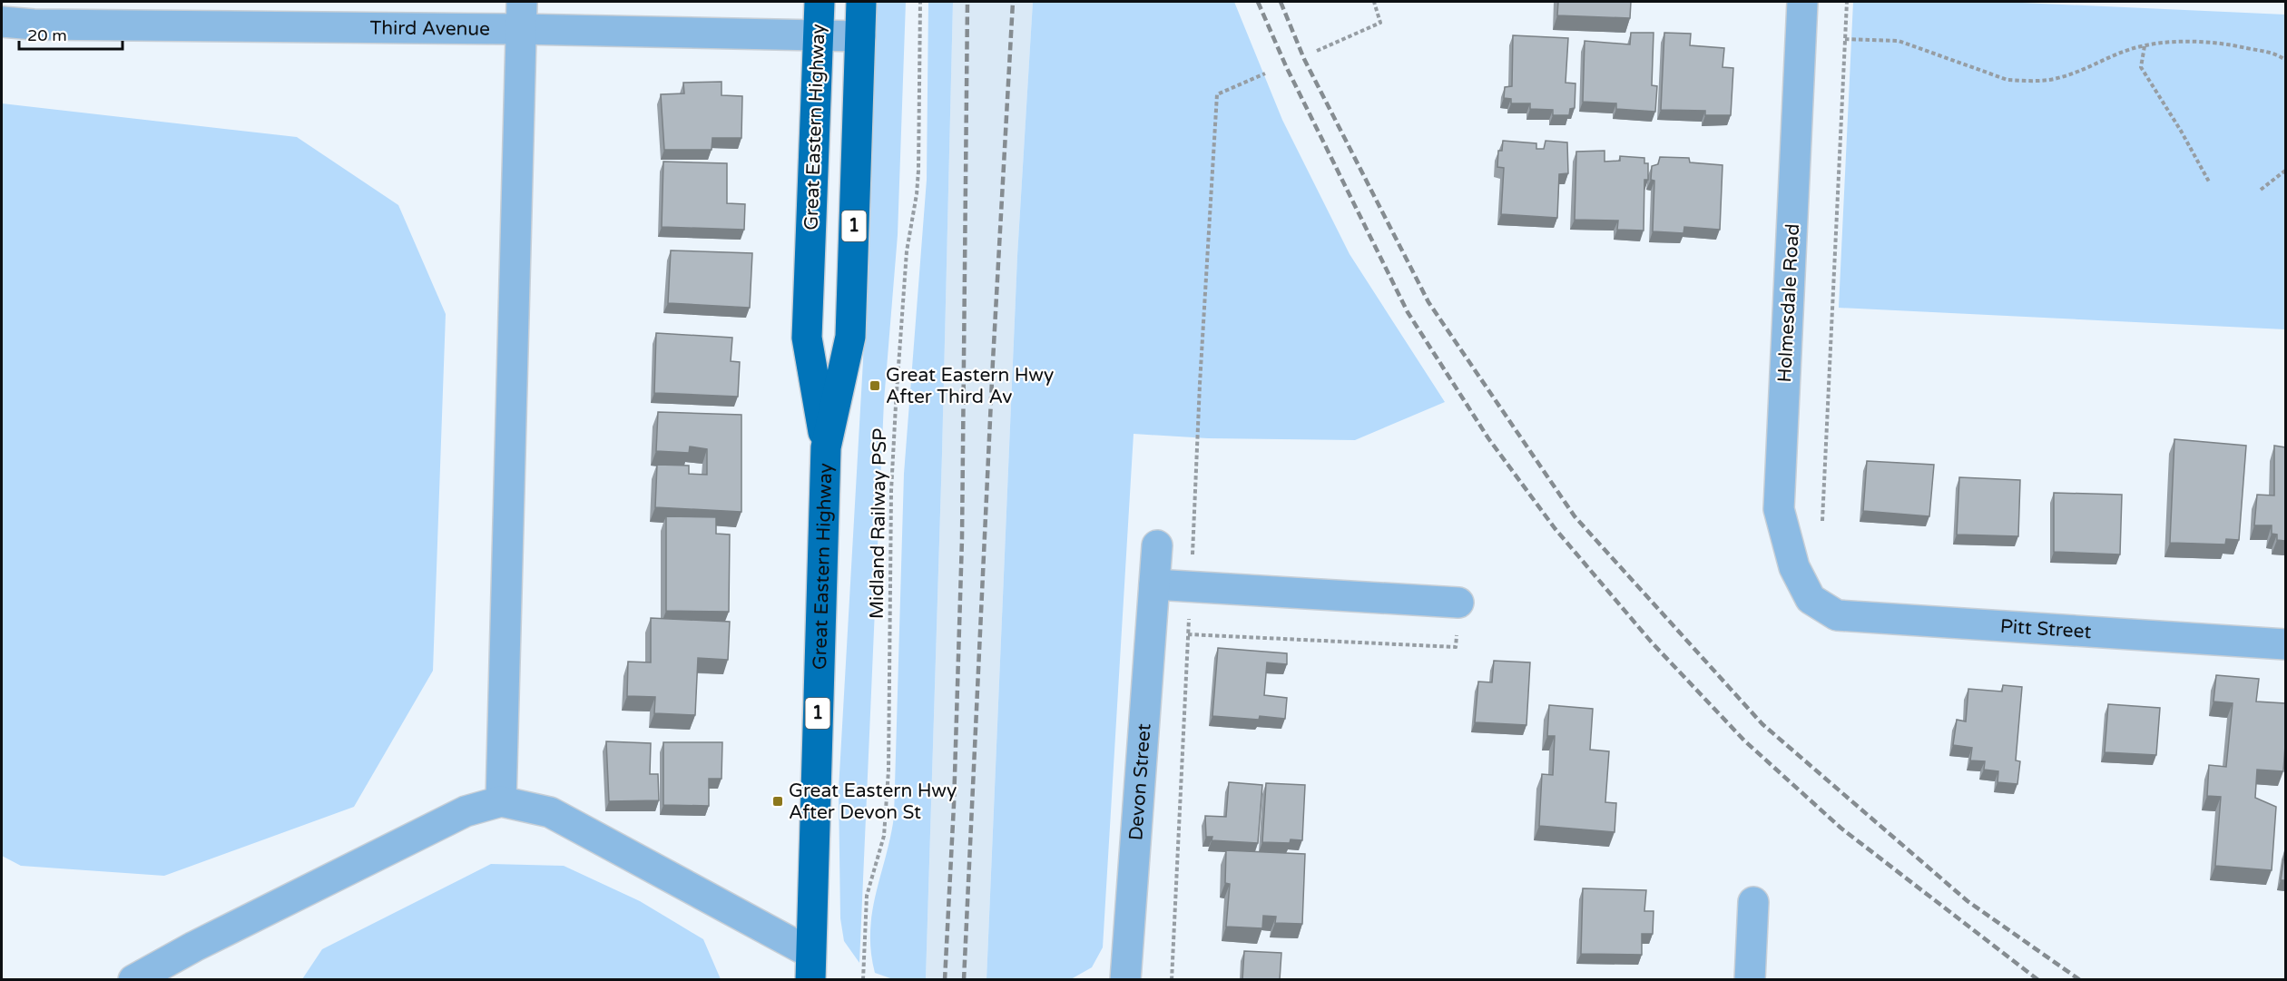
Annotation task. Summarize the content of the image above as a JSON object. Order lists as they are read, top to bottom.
{
  "streets": {
    "highway": ["Great Eastern Highway", "1"],
    "street": [
      "Third Avenue",
      "Holmesdale Road",
      "Pitt Street",
      "Devon Street"
    ],
    "path": ["Midland Railway PSP"]
  },
  "crossings": [
    ["Third Avenue", "Great Eastern Highway"],
    ["Holmesdale Road", "Pitt Street"]
  ],
  "places": {
    "transit": ["Great Eastern Hwy After Third Av", "Great Eastern Hwy After Devon St"]
  },
  "scale_bar": "20 m"
}
